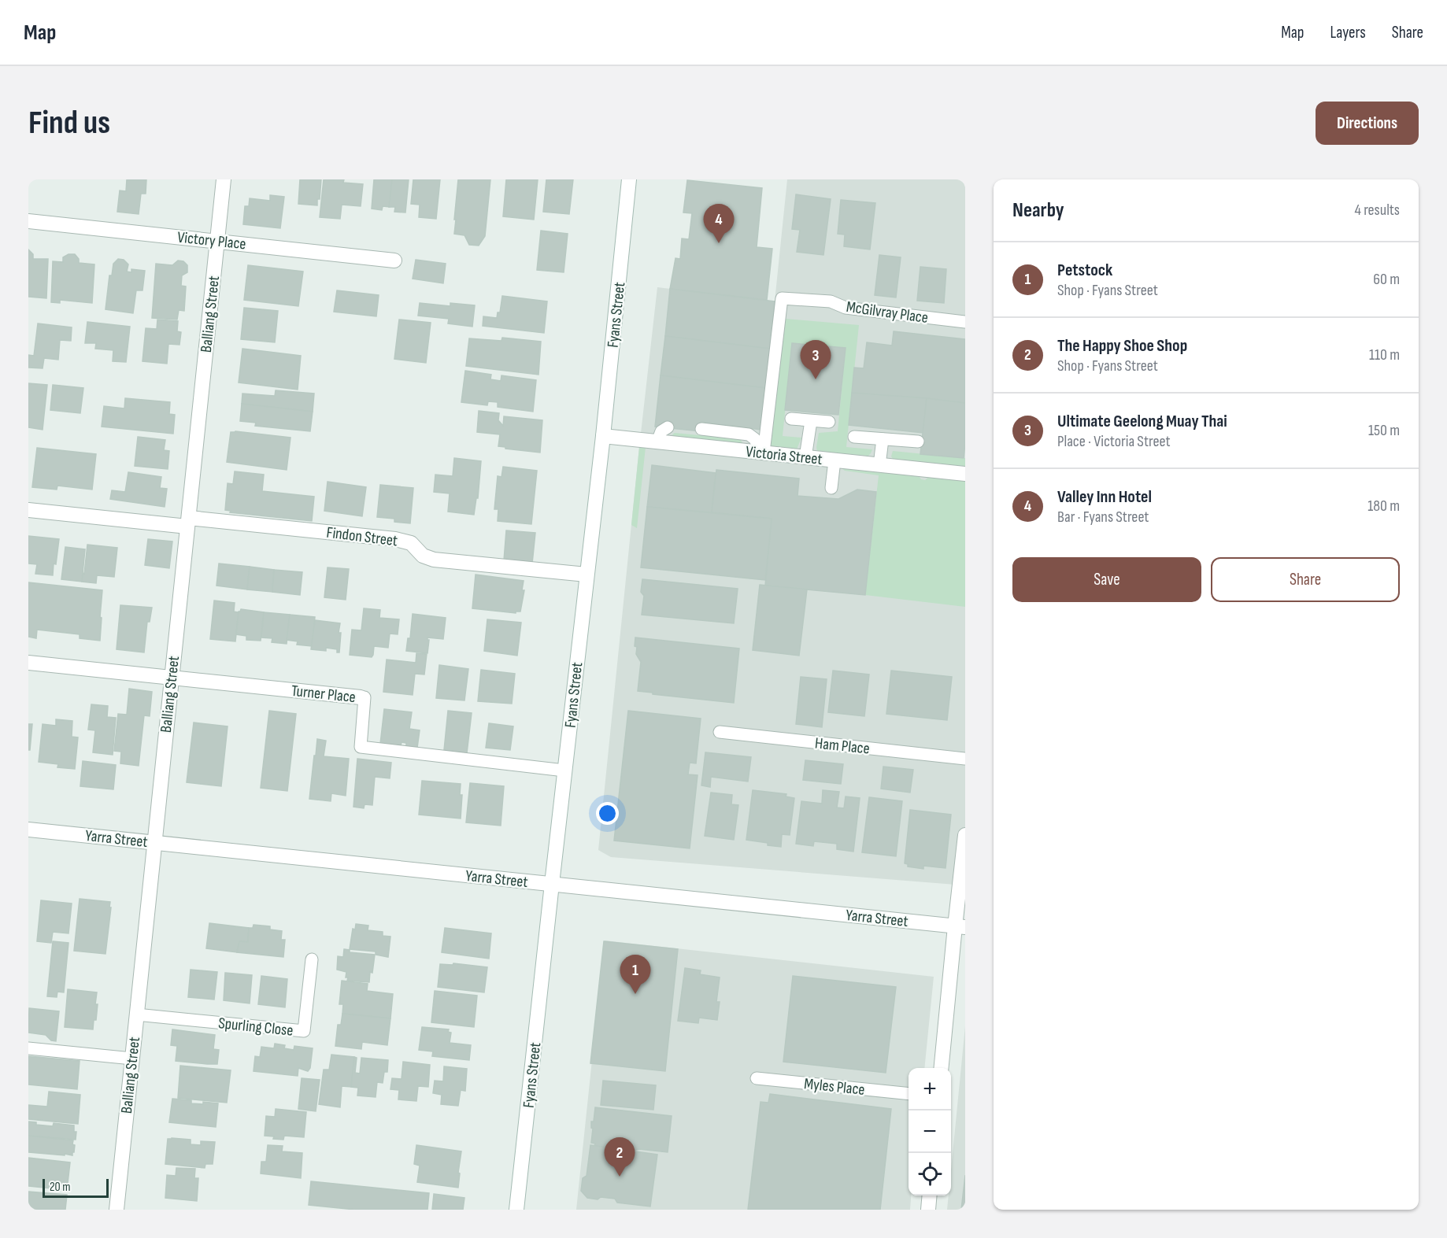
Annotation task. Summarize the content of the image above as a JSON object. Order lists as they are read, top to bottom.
{
  "streets": {
    "street": [
      "Victory Place",
      "Balliang Street",
      "Fyans Street",
      "Victoria Street",
      "Findon Street",
      "Turner Place",
      "Yarra Street"
    ],
    "lane": [
      "McGilvray Place",
      "Ham Place",
      "Spurling Close",
      "Myles Place"
    ]
  },
  "crossings": [
    ["Victory Place", "Balliang Street"],
    ["McGilvray Place", "Victoria Street"],
    ["Balliang Street", "Findon Street"],
    ["Balliang Street", "Turner Place"],
    ["Balliang Street", "Yarra Street"],
    ["Balliang Street", "Spurling Close"],
    ["Fyans Street", "Victoria Street"],
    ["Fyans Street", "Findon Street"],
    ["Fyans Street", "Turner Place"],
    ["Fyans Street", "Yarra Street"]
  ],
  "scale_bar": "20 m",
  "page": {
    "header": "Map",
    "nav": ["Map", "Layers", "Share"],
    "buttons": [
      "Directions",
      ["Save", "Share"]
    ],
    "title": "Find us",
    "heading": ["Nearby", "4 results"],
    "pins": [
      "4",
      "3",
      "1",
      "2"
    ],
    "list": [
      {
        "mark": "1",
        "name": "Petstock",
        "note": "Shop · Fyans Street",
        "value": "60 m"
      },
      {
        "mark": "2",
        "name": "The Happy Shoe Shop",
        "note": "Shop · Fyans Street",
        "value": "110 m"
      },
      {
        "mark": "3",
        "name": "Ultimate Geelong Muay Thai",
        "note": "Place · Victoria Street",
        "value": "150 m"
      },
      {
        "mark": "4",
        "name": "Valley Inn Hotel",
        "note": "Bar · Fyans Street",
        "value": "180 m"
      }
    ],
    "map_buttons": ["+", "−"],
    "scale": "20 m"
  }
}
